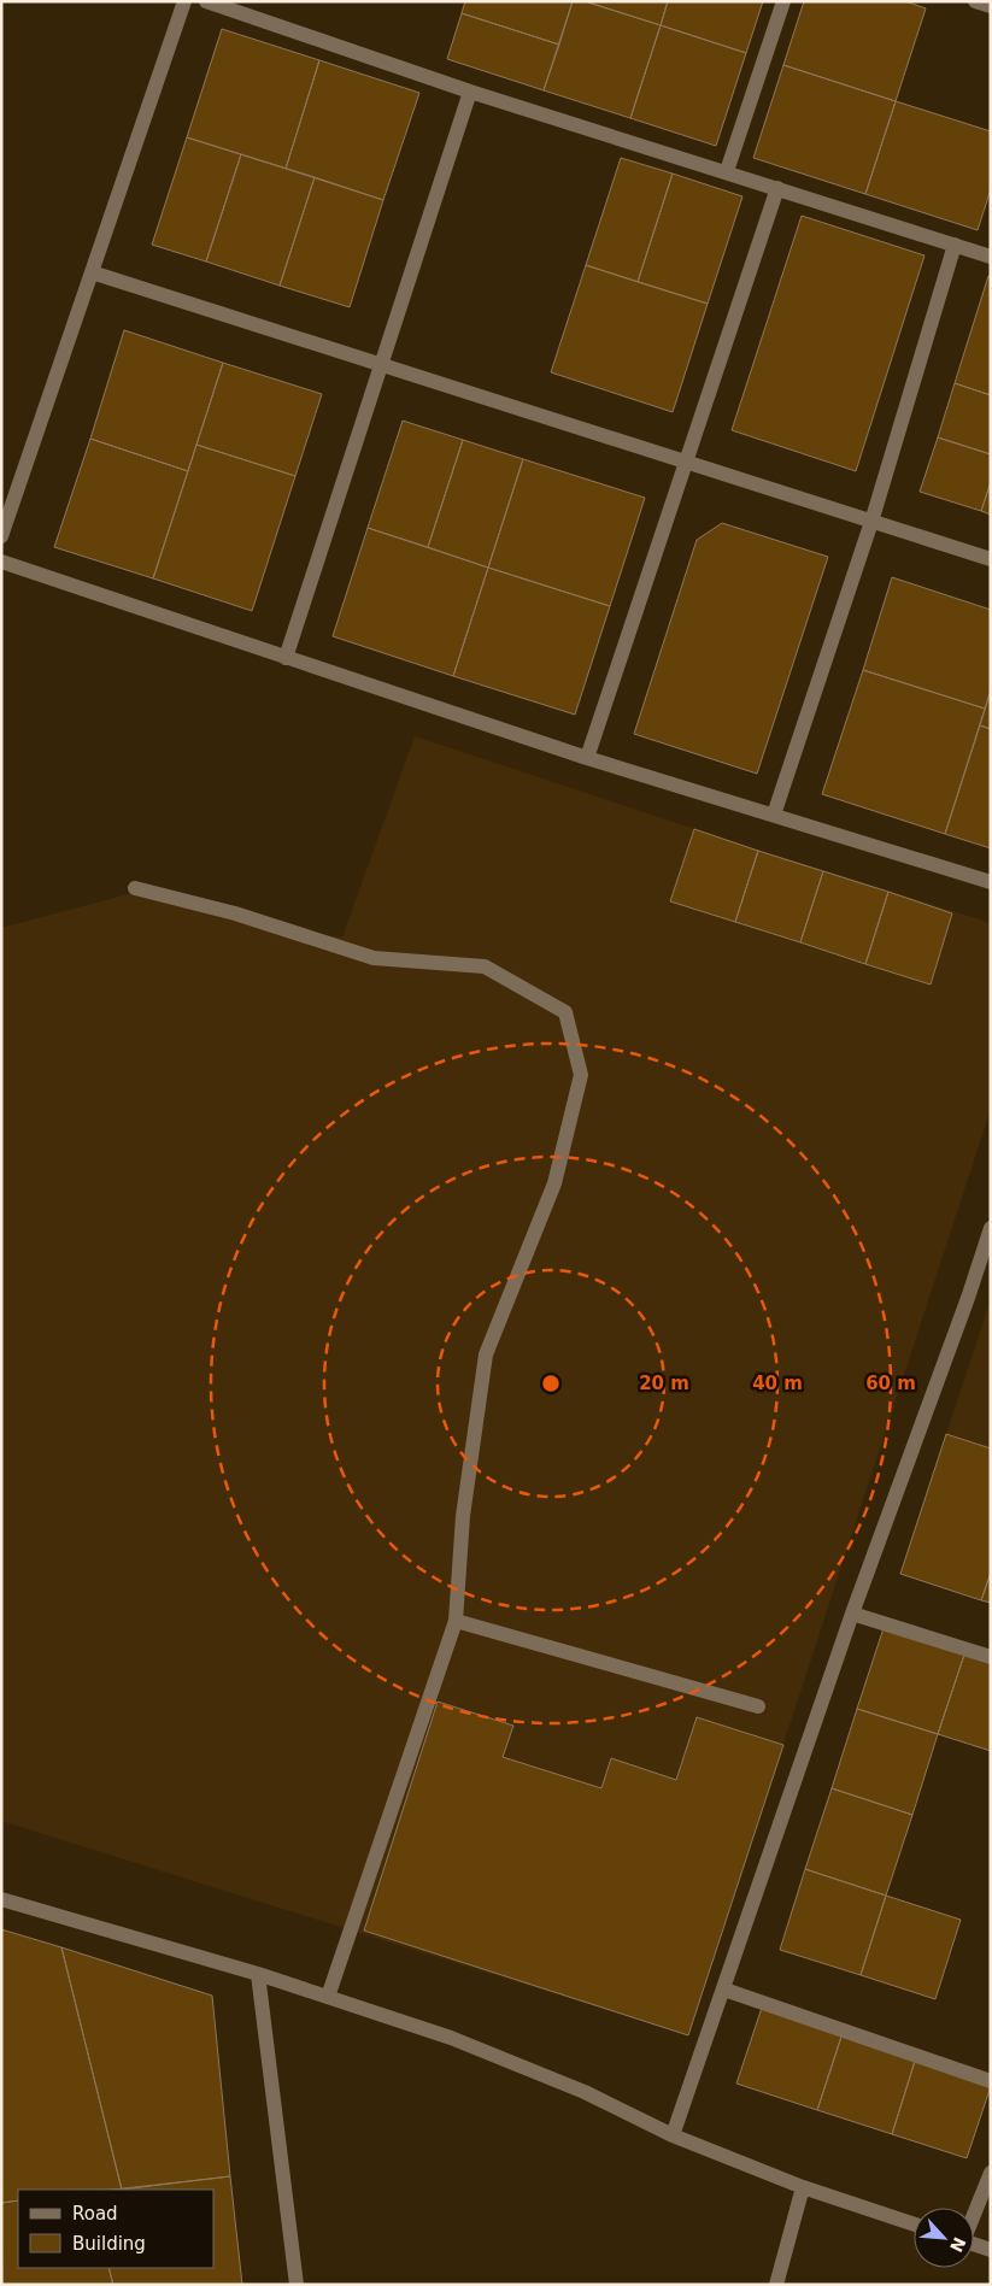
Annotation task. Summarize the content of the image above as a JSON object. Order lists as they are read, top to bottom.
{
  "legend": ["Road", "Building"],
  "north": "bottom right",
  "rings": ["20 m", "40 m", "60 m"]
}
